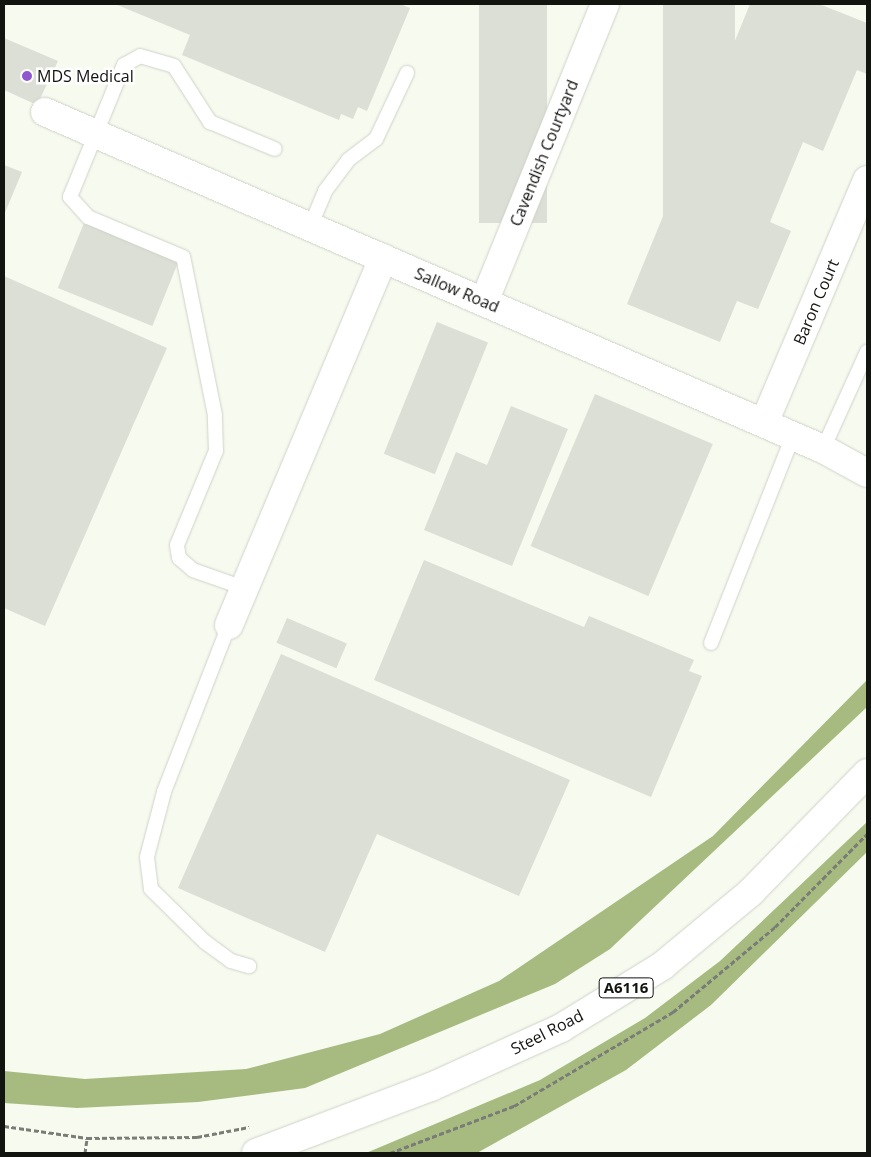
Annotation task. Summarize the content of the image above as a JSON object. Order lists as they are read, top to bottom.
{
  "streets": {
    "street": [
      "Cavendish Courtyard",
      "Sallow Road",
      "Baron Court",
      "A6116",
      "Steel Road"
    ]
  },
  "crossings": [
    ["Cavendish Courtyard", "Sallow Road"],
    ["Sallow Road", "Baron Court"]
  ],
  "places": ["MDS Medical"]
}
